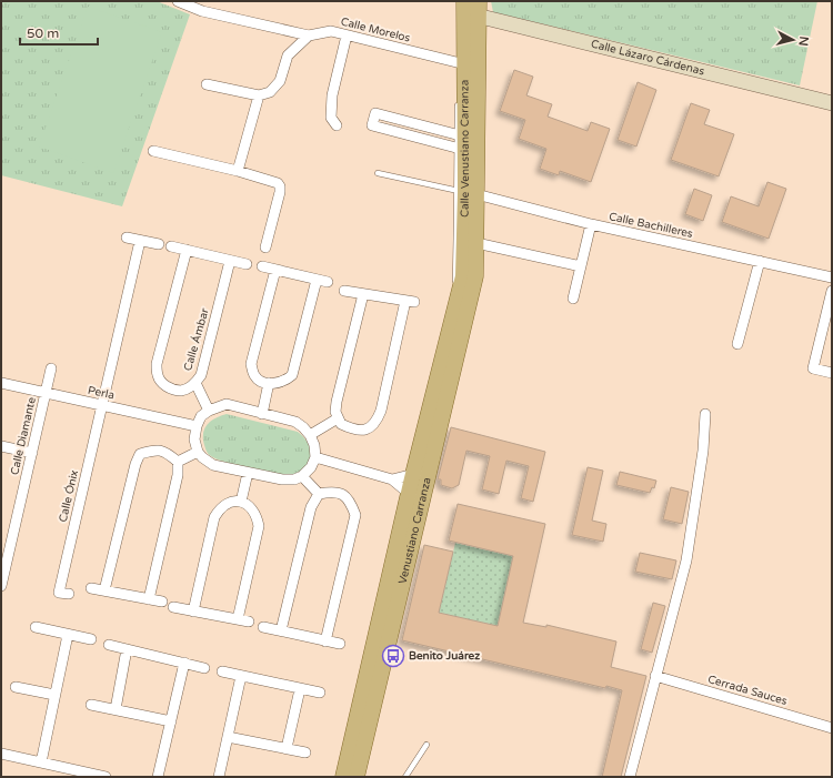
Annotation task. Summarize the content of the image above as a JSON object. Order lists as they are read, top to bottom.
{
  "streets": {
    "main road": ["Calle Venustiano Carranza", "Venustiano Carranza"],
    "street": [
      "Calle Morelos",
      "Calle Lázaro Cárdenas",
      "Calle Bachilleres",
      "Calle Ámbar",
      "Perla",
      "Calle Diamante",
      "Calle Ónix",
      "Cerrada Sauces"
    ]
  },
  "crossings": [
    ["Calle Morelos", "Calle Venustiano Carranza"],
    ["Calle Lázaro Cárdenas", "Calle Venustiano Carranza"],
    ["Calle Venustiano Carranza", "Calle Bachilleres"],
    ["Calle Venustiano Carranza", "Venustiano Carranza"],
    ["Perla", "Calle Diamante"],
    ["Perla", "Calle Ónix"]
  ],
  "places": {
    "bus stop": ["Benito Juárez"]
  },
  "scale_bar": "50 m",
  "north": "right"
}
